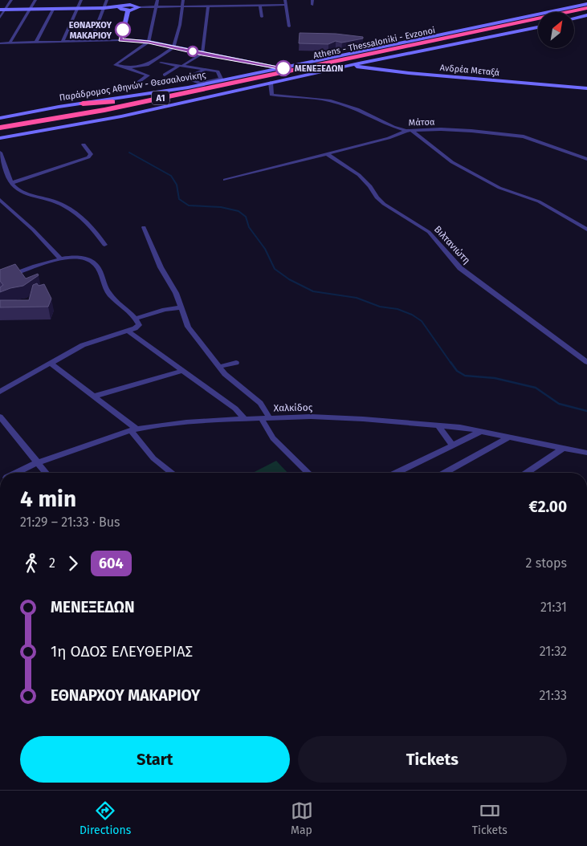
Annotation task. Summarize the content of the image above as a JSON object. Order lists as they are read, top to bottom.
{
  "streets": {
    "highway": ["Athens - Thessaloniki - Evzonoi", "Α1"],
    "main road": ["Ανδρέα Μεταξά", "Παράδρομος Αθηνών - Θεσσαλονίκης"],
    "street": ["Μάτσα", "Βιλτανιώτη", "Χαλκίδος"]
  },
  "places": ["ΕΘΝΑΡΧΟΥ ΜΑΚΑΡΙΟΥ", "ΜΕΝΕΞΕΔΩΝ"],
  "lines": ["bus line 604"],
  "north": "top right",
  "page": {
    "heading": ["4 min", "21:29 – 21:33 · Bus", "€2.00"],
    "legs": ["2", "604", "2 stops"],
    "list": [
      {
        "name": "ΜΕΝΕΞΕΔΩΝ",
        "value": "21:31"
      },
      {
        "name": "1η ΟΔΟΣ ΕΛΕΥΘΕΡΙΑΣ",
        "value": "21:32"
      },
      {
        "name": "ΕΘΝΑΡΧΟΥ ΜΑΚΑΡΙΟΥ",
        "value": "21:33"
      }
    ],
    "buttons": ["Start", "Tickets"],
    "tabs": ["Directions", "Map", "Tickets"]
  }
}
